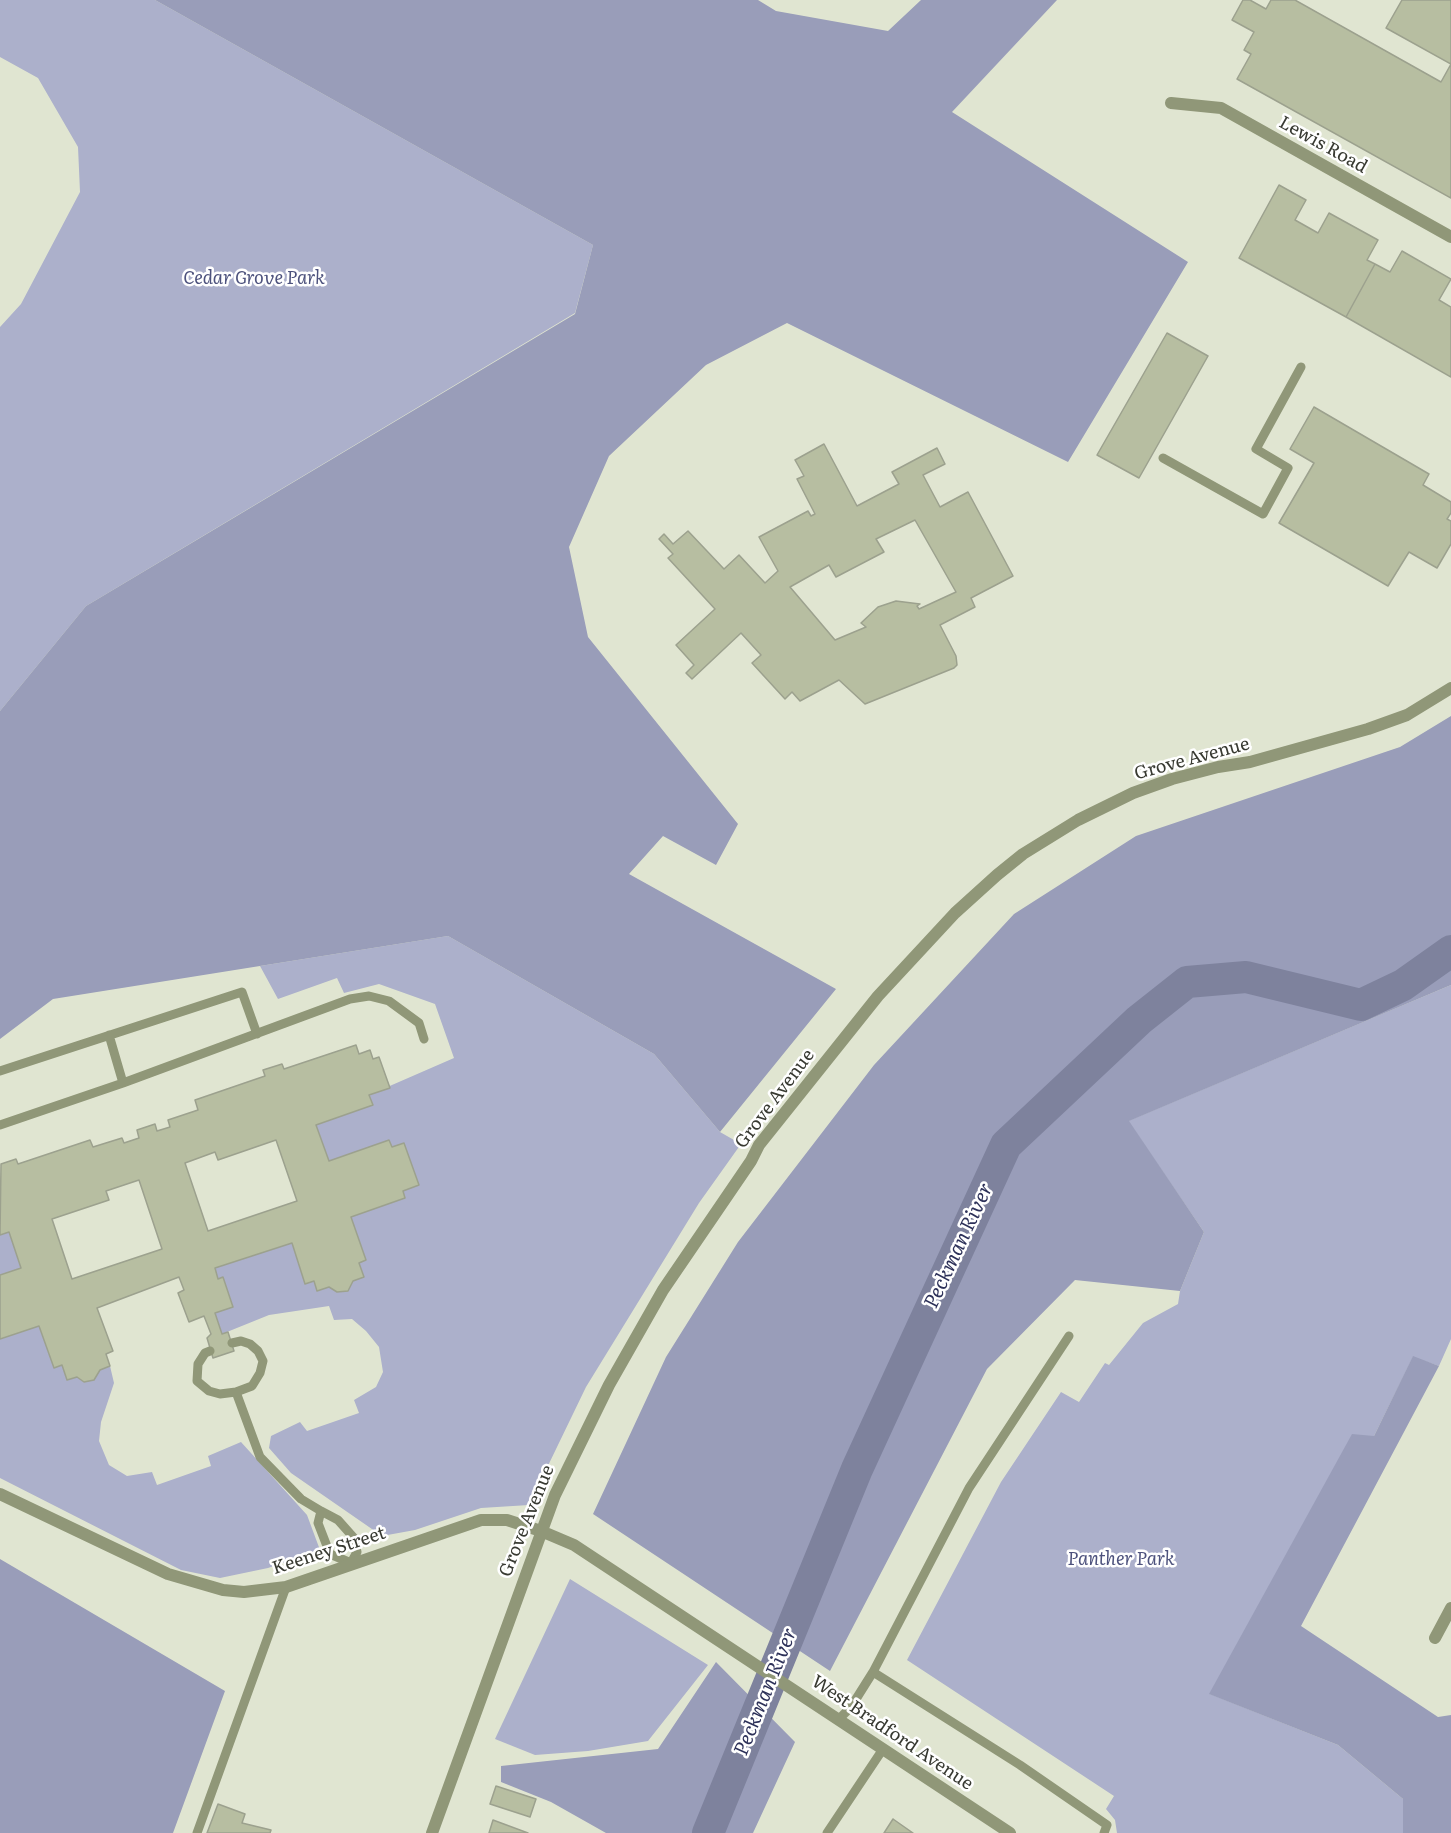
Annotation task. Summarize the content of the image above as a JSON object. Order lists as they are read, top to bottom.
{
  "streets": {
    "street": [
      "Lewis Road",
      "Grove Avenue",
      "Keeney Street",
      "West Bradford Avenue"
    ]
  },
  "crossings": [
    ["Grove Avenue", "Keeney Street"],
    ["Grove Avenue", "West Bradford Avenue"],
    ["Keeney Street", "West Bradford Avenue"]
  ],
  "water": ["Peckman River"],
  "parks": ["Cedar Grove Park", "Panther Park"]
}
